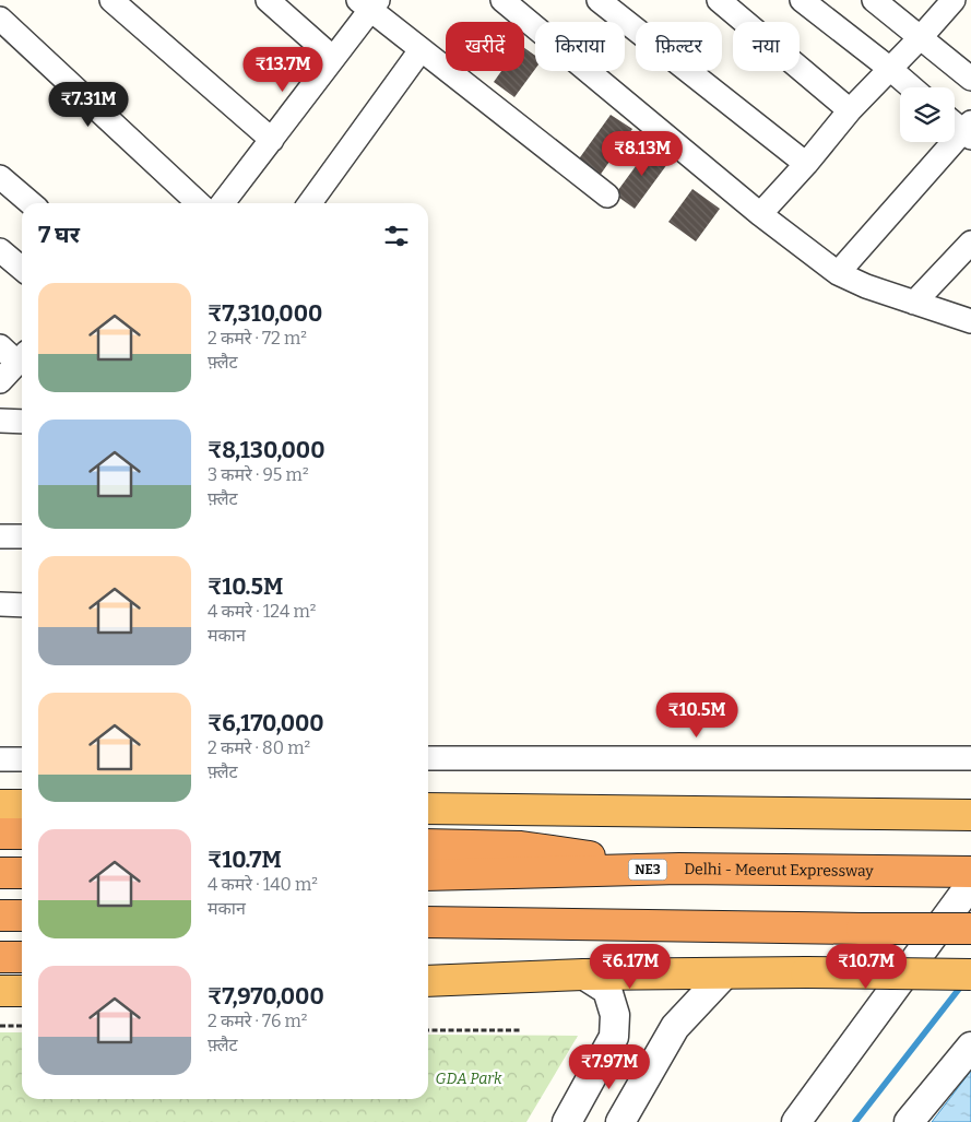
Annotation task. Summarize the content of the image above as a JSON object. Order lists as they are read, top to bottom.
{
  "streets": {
    "highway": ["NE3", "Delhi - Meerut Expressway"]
  },
  "parks": ["GDA Park"],
  "page": {
    "chip": [
      "खरीदें",
      "किराया",
      "फ़िल्टर",
      "नया"
    ],
    "price": [
      "₹13.7M",
      "₹7.31M",
      "₹8.13M",
      "₹10.5M",
      "₹6.17M",
      "₹10.7M",
      "₹7.97M"
    ],
    "heading": "7 घर",
    "list": [
      {
        "name": "₹7,310,000",
        "note": "2 कमरे · 72 m² · फ़्लैट"
      },
      {
        "name": "₹8,130,000",
        "note": "3 कमरे · 95 m² · फ़्लैट"
      },
      {
        "name": "₹10.5M",
        "note": "4 कमरे · 124 m² · मकान"
      },
      {
        "name": "₹6,170,000",
        "note": "2 कमरे · 80 m² · फ़्लैट"
      },
      {
        "name": "₹10.7M",
        "note": "4 कमरे · 140 m² · मकान"
      },
      {
        "name": "₹7,970,000",
        "note": "2 कमरे · 76 m² · फ़्लैट"
      }
    ]
  }
}
